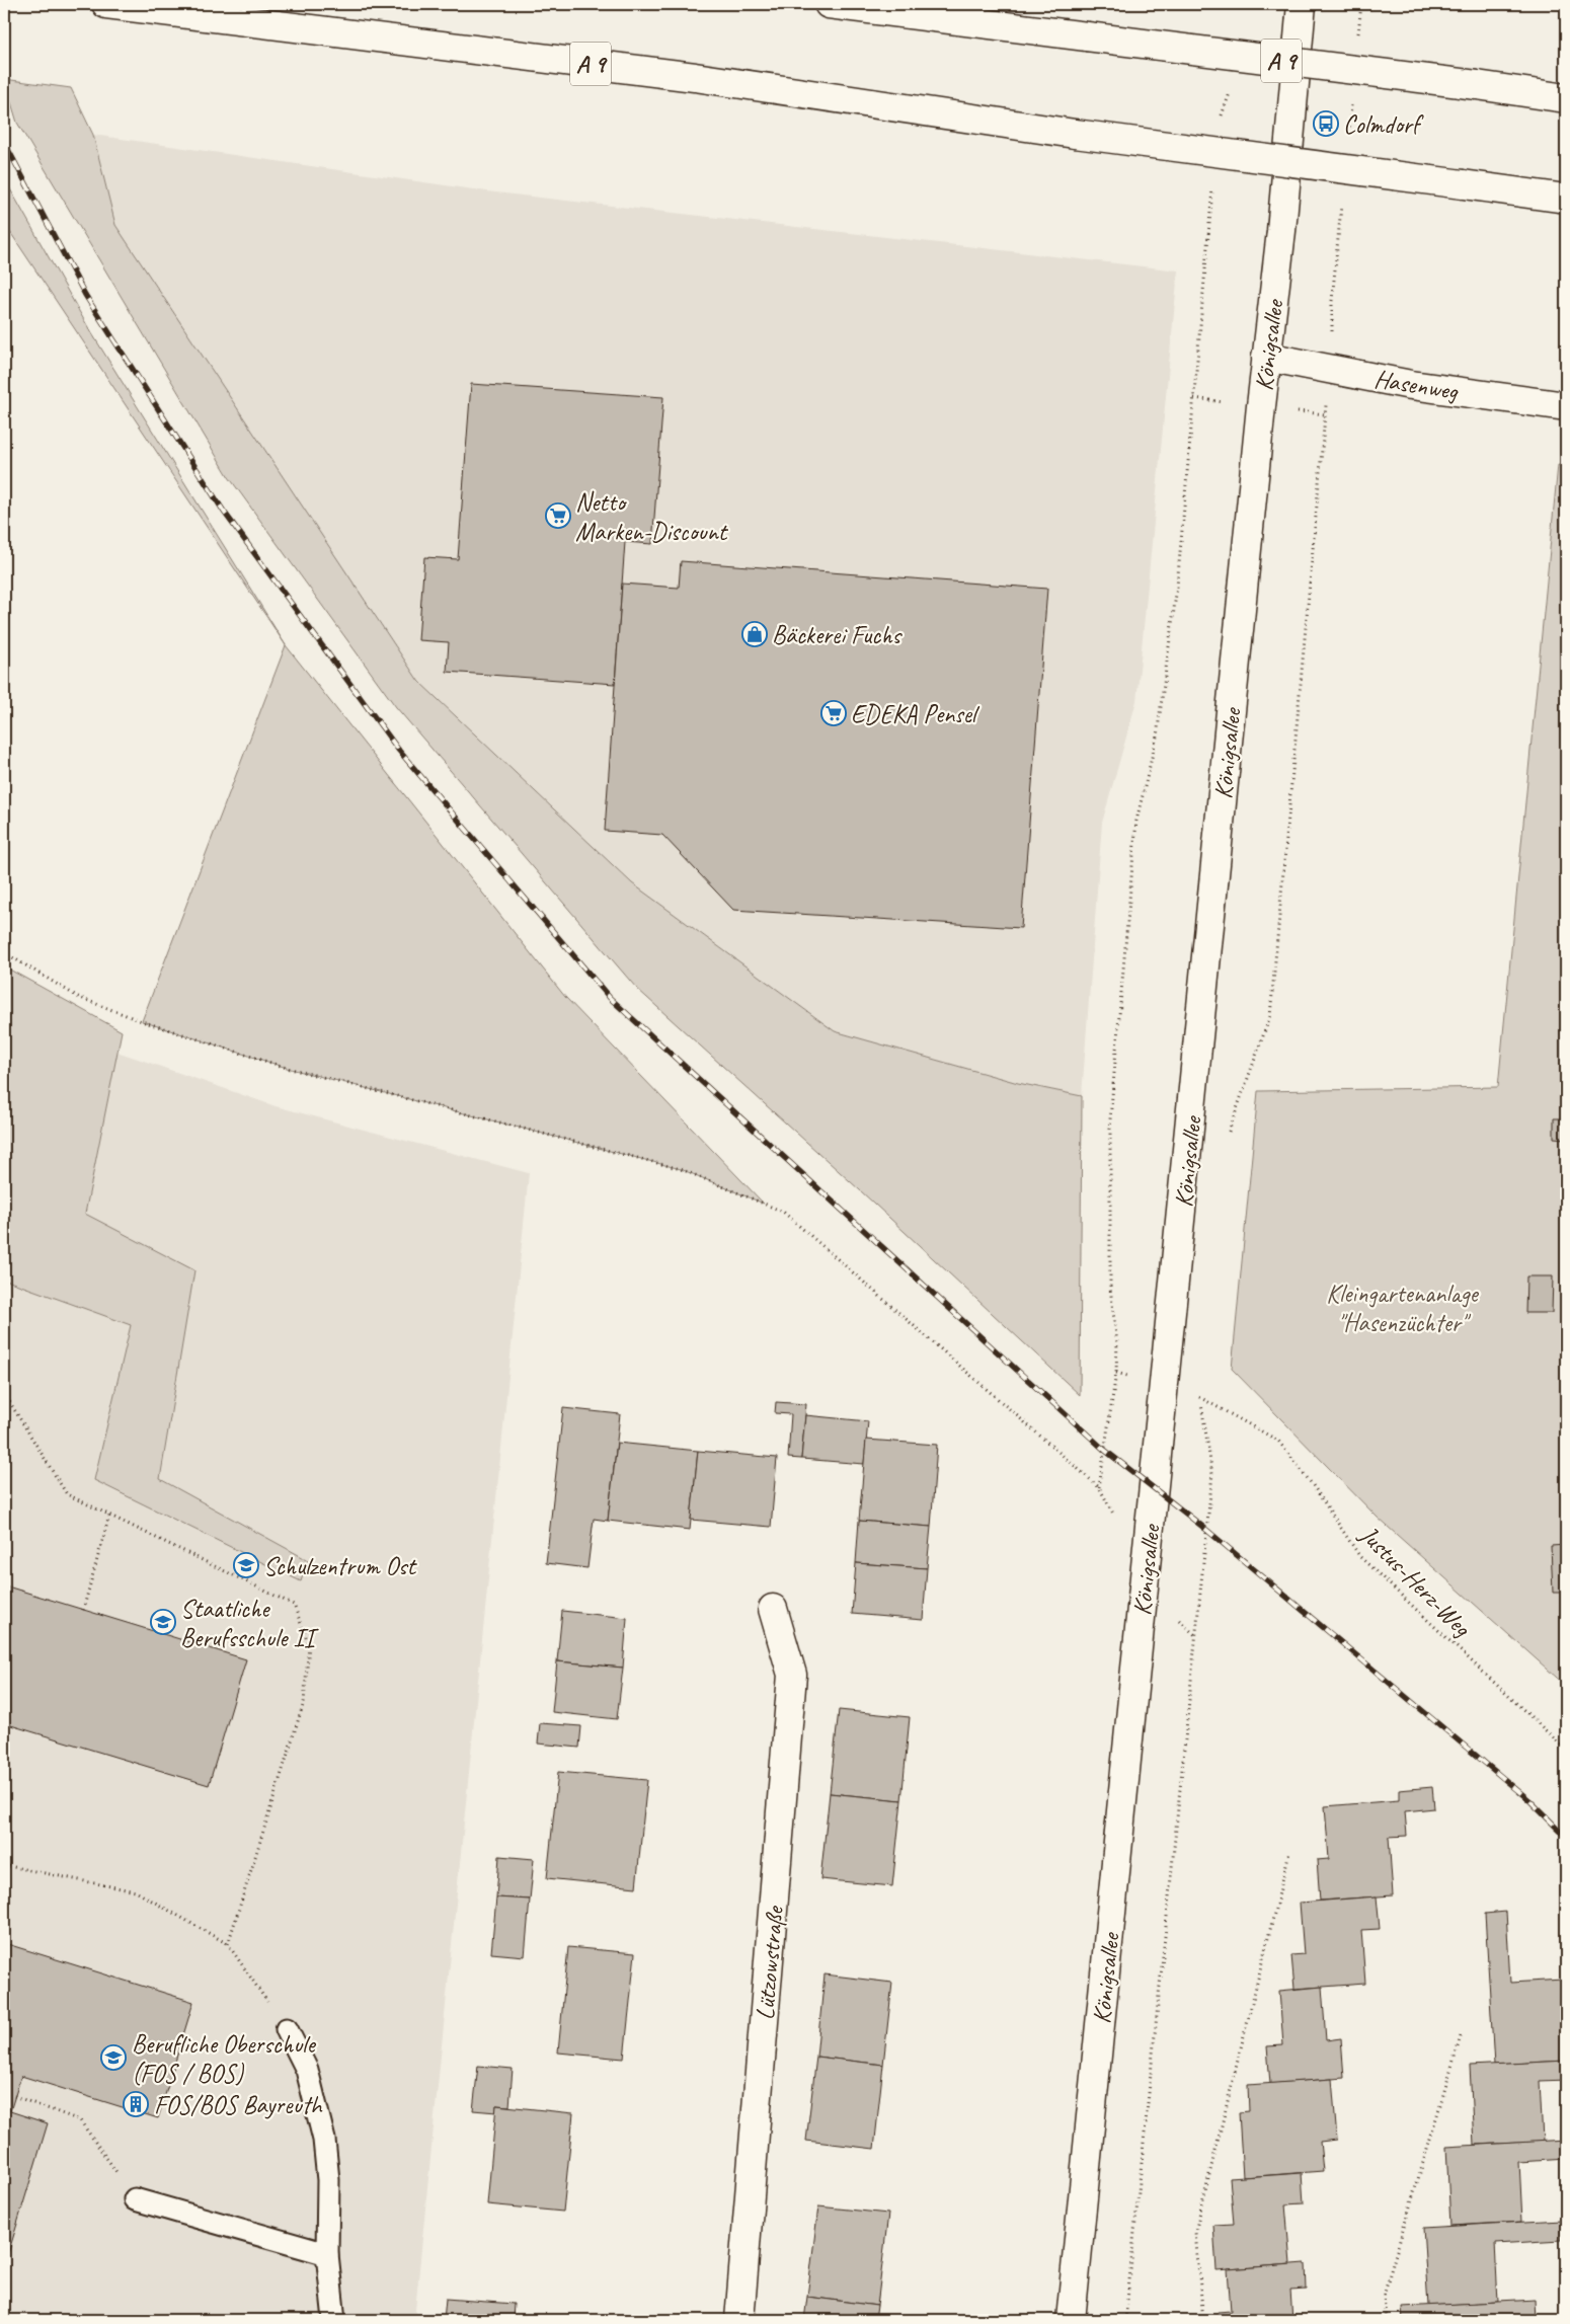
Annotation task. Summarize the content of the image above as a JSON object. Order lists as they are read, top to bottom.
{
  "streets": {
    "main road": [
      "A 9",
      "Königsallee",
      "Hasenweg",
      "Lützowstraße"
    ],
    "path": ["Justus-Herz-Weg"]
  },
  "crossings": [
    ["Königsallee", "Hasenweg"]
  ],
  "parks": ["Kleingartenanlage \"Hasenzüchter\""],
  "places": {
    "bus stop": ["Colmdorf"],
    "supermarket": ["Netto Marken-Discount", "EDEKA Pensel"],
    "shop": ["Bäckerei Fuchs"],
    "school or university": ["Schulzentrum Ost", "Staatliche Berufsschule II", "Berufliche Oberschule (FOS / BOS)"],
    "building": ["FOS/BOS Bayreuth"]
  }
}
